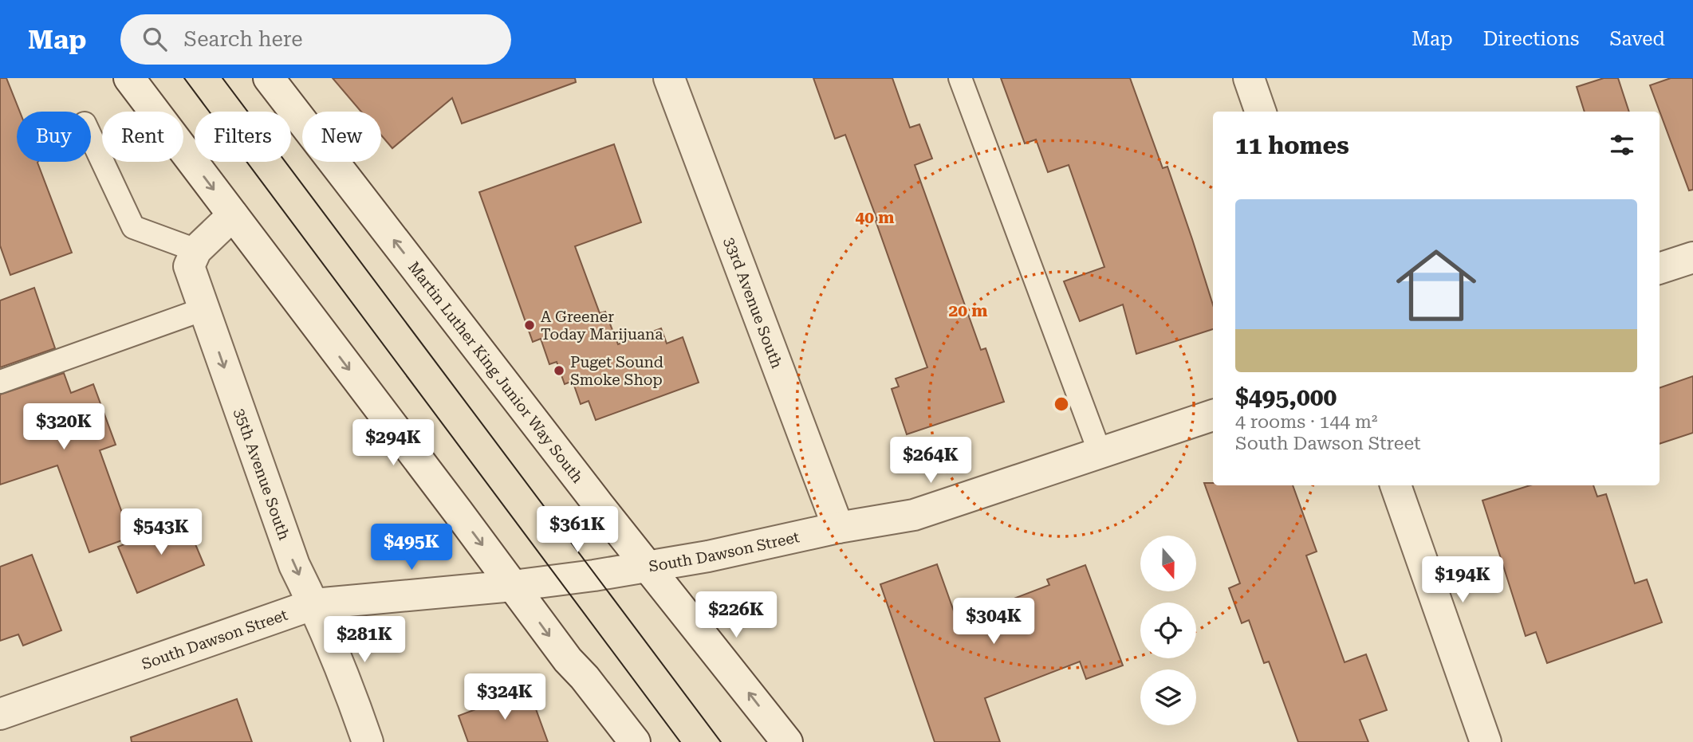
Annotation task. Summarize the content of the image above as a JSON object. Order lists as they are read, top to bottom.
{
  "streets": {
    "street": [
      "33rd Avenue South",
      "Martin Luther King Junior Way South",
      "35th Avenue South",
      "South Dawson Street"
    ]
  },
  "crossings": [
    ["33rd Avenue South", "South Dawson Street"],
    ["Martin Luther King Junior Way South", "South Dawson Street"],
    ["35th Avenue South", "South Dawson Street"]
  ],
  "places": ["A Greener Today Marijuana", "Puget Sound Smoke Shop"],
  "north": "bottom",
  "page": {
    "header": "Map",
    "search": "Search here",
    "nav": ["Map", "Directions", "Saved"],
    "chip": [
      "Buy",
      "Rent",
      "Filters",
      "New"
    ],
    "heading": "11 homes",
    "list": [
      {
        "name": "$495,000",
        "note": "4 rooms · 144 m² · South Dawson Street"
      }
    ],
    "price": [
      "$320K",
      "$294K",
      "$264K",
      "$361K",
      "$543K",
      "$495K",
      "$194K",
      "$226K",
      "$304K",
      "$281K",
      "$324K"
    ]
  },
  "rings": ["40 m", "20 m"]
}
